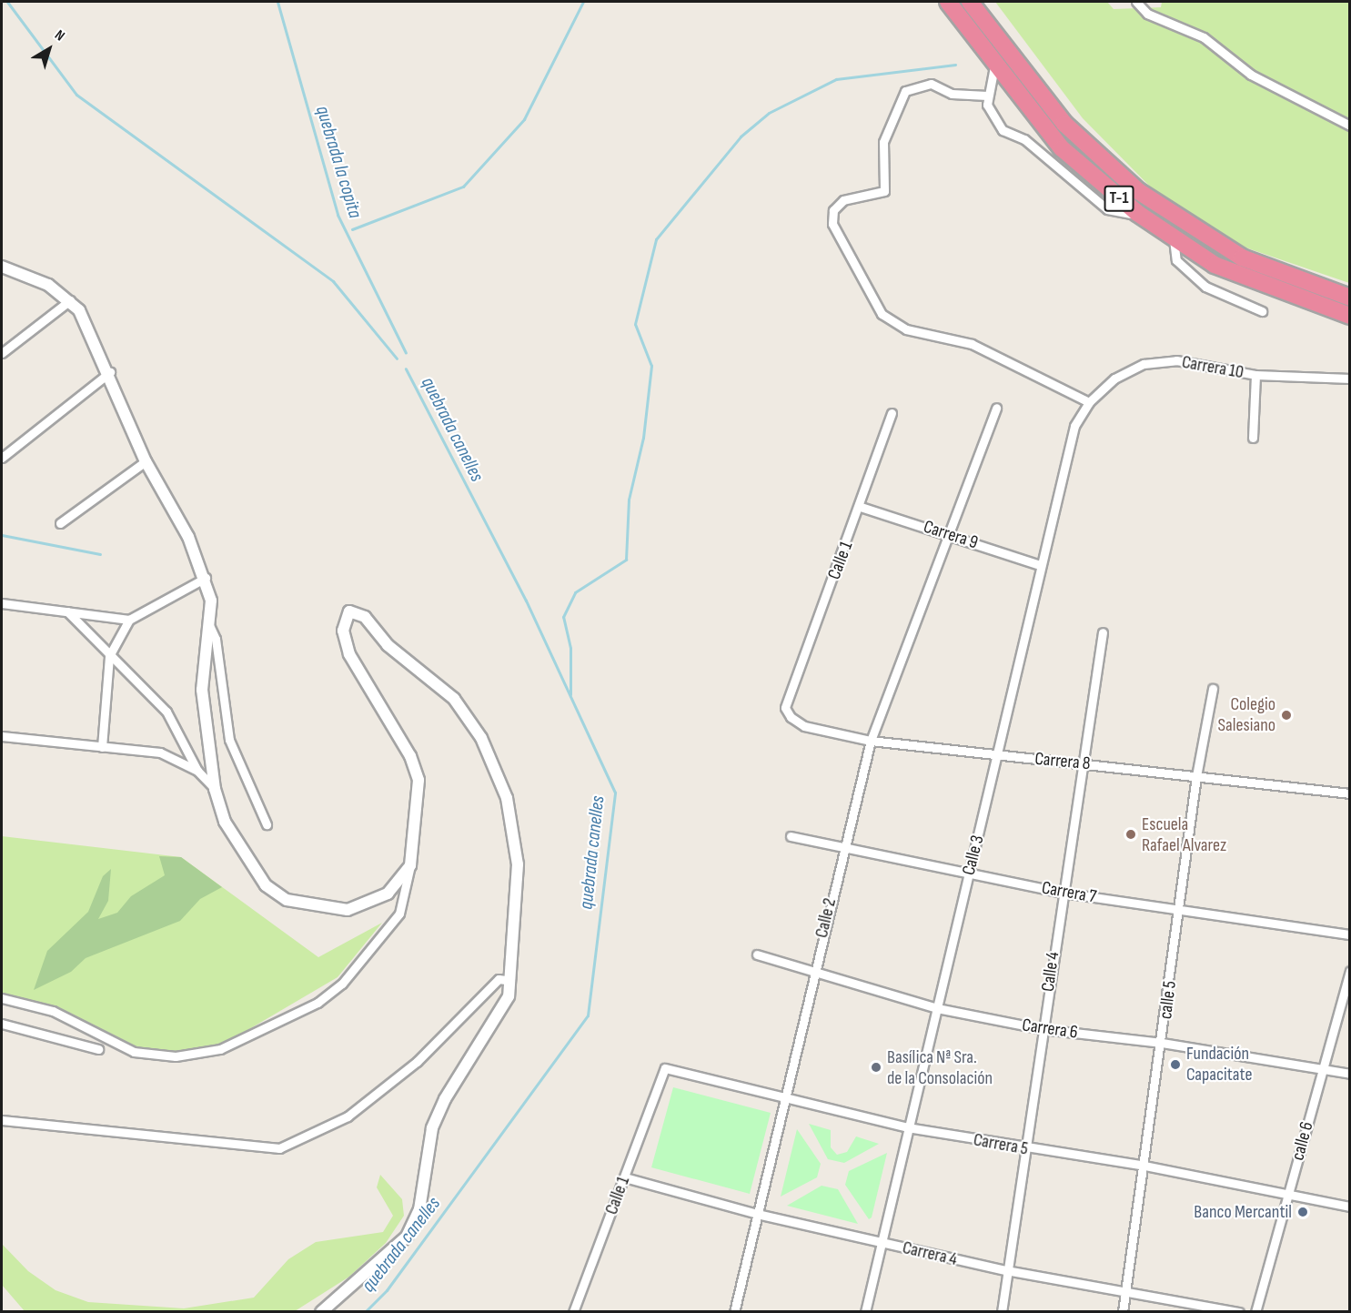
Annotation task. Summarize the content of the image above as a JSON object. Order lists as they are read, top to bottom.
{
  "streets": {
    "highway": ["T-1"],
    "street": [
      "Carrera 10",
      "Carrera 9",
      "Calle 1",
      "Carrera 8",
      "Calle 3",
      "Carrera 7",
      "Calle 2",
      "Calle 4",
      "calle 5",
      "Carrera 6",
      "calle 6",
      "Carrera 5",
      "Carrera 4"
    ]
  },
  "crossings": [
    ["Carrera 10", "Calle 3"],
    ["Carrera 9", "Calle 1"],
    ["Carrera 9", "Calle 3"],
    ["Carrera 9", "Calle 2"],
    ["Calle 1", "Carrera 8"],
    ["Calle 1", "Carrera 5"],
    ["Calle 1", "Carrera 4"],
    ["Carrera 8", "Calle 3"],
    ["Carrera 8", "Calle 2"],
    ["Carrera 8", "Calle 4"],
    ["Carrera 8", "calle 5"],
    ["Calle 3", "Carrera 7"],
    ["Calle 3", "Carrera 6"],
    ["Calle 3", "Carrera 5"],
    ["Calle 3", "Carrera 4"],
    ["Carrera 7", "Calle 2"],
    ["Carrera 7", "Calle 4"],
    ["Carrera 7", "calle 5"],
    ["Calle 2", "Carrera 6"],
    ["Calle 2", "Carrera 5"],
    ["Calle 2", "Carrera 4"],
    ["Calle 4", "Carrera 6"],
    ["Calle 4", "Carrera 5"],
    ["Calle 4", "Carrera 4"],
    ["calle 5", "Carrera 6"],
    ["calle 5", "Carrera 5"],
    ["calle 5", "Carrera 4"],
    ["Carrera 6", "calle 6"],
    ["calle 6", "Carrera 5"]
  ],
  "water": ["quebrada la copita", "quebrada canelles"],
  "places": [
    "Colegio Salesiano",
    "Escuela Rafael Alvarez",
    "Fundación Capacitate",
    "Basílica Nª Sra. de la Consolación",
    "Banco Mercantil"
  ],
  "north": "top right"
}
